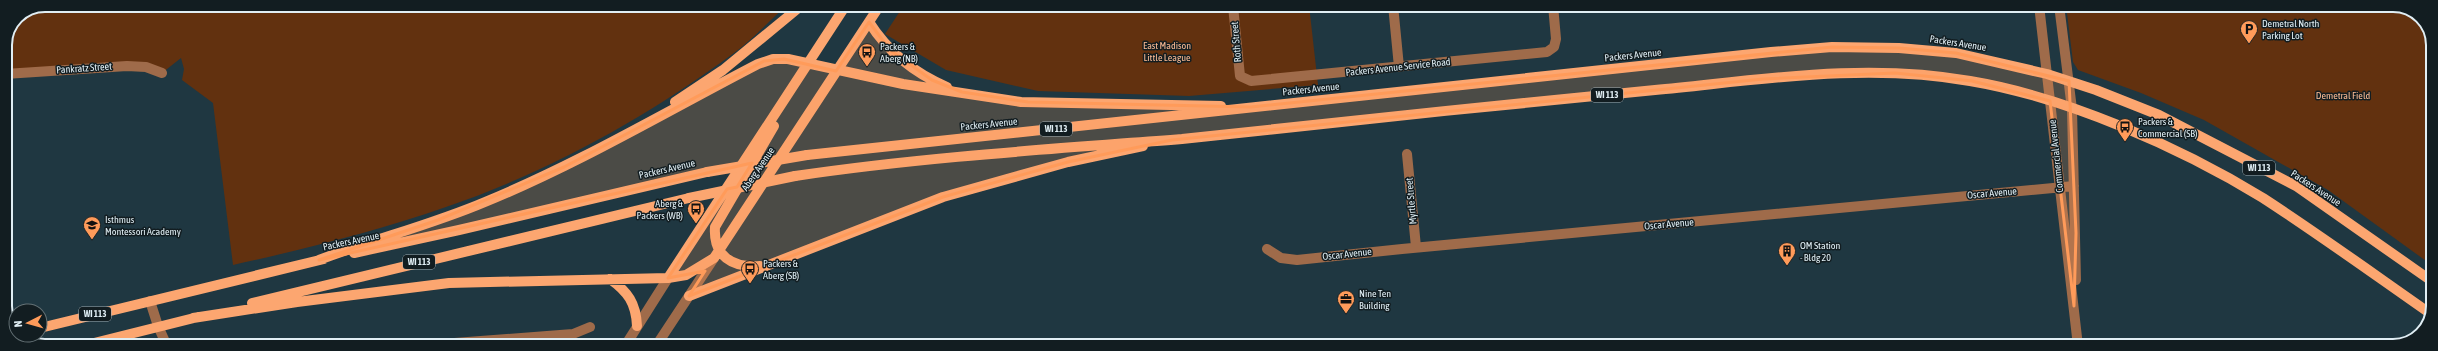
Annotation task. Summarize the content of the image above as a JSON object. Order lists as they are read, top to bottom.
{
  "streets": {
    "main road": ["Packers Avenue", "WI 113", "Aberg Avenue"],
    "street": [
      "Roth Street",
      "Packers Avenue Service Road",
      "Pankratz Street",
      "Commercial Avenue",
      "Oscar Avenue",
      "Myrtle Street"
    ]
  },
  "crossings": [
    ["Roth Street", "Packers Avenue Service Road"],
    ["Packers Avenue", "Commercial Avenue"],
    ["WI 113", "Commercial Avenue"],
    ["Commercial Avenue", "Oscar Avenue"],
    ["Oscar Avenue", "Myrtle Street"]
  ],
  "parks": ["East Madison Little League", "Demetral Field"],
  "places": {
    "parking": ["Demetral North Parking Lot"],
    "bus stop": [
      "Packers & Aberg (NB)",
      "Packers & Commercial (SB)",
      "Aberg & Packers (WB)",
      "Packers & Aberg (SB)"
    ],
    "school or university": ["Isthmus Montessori Academy"],
    "building": ["OM Station - Bldg 20"],
    "office": ["Nine Ten Building"]
  },
  "north": "left"
}
